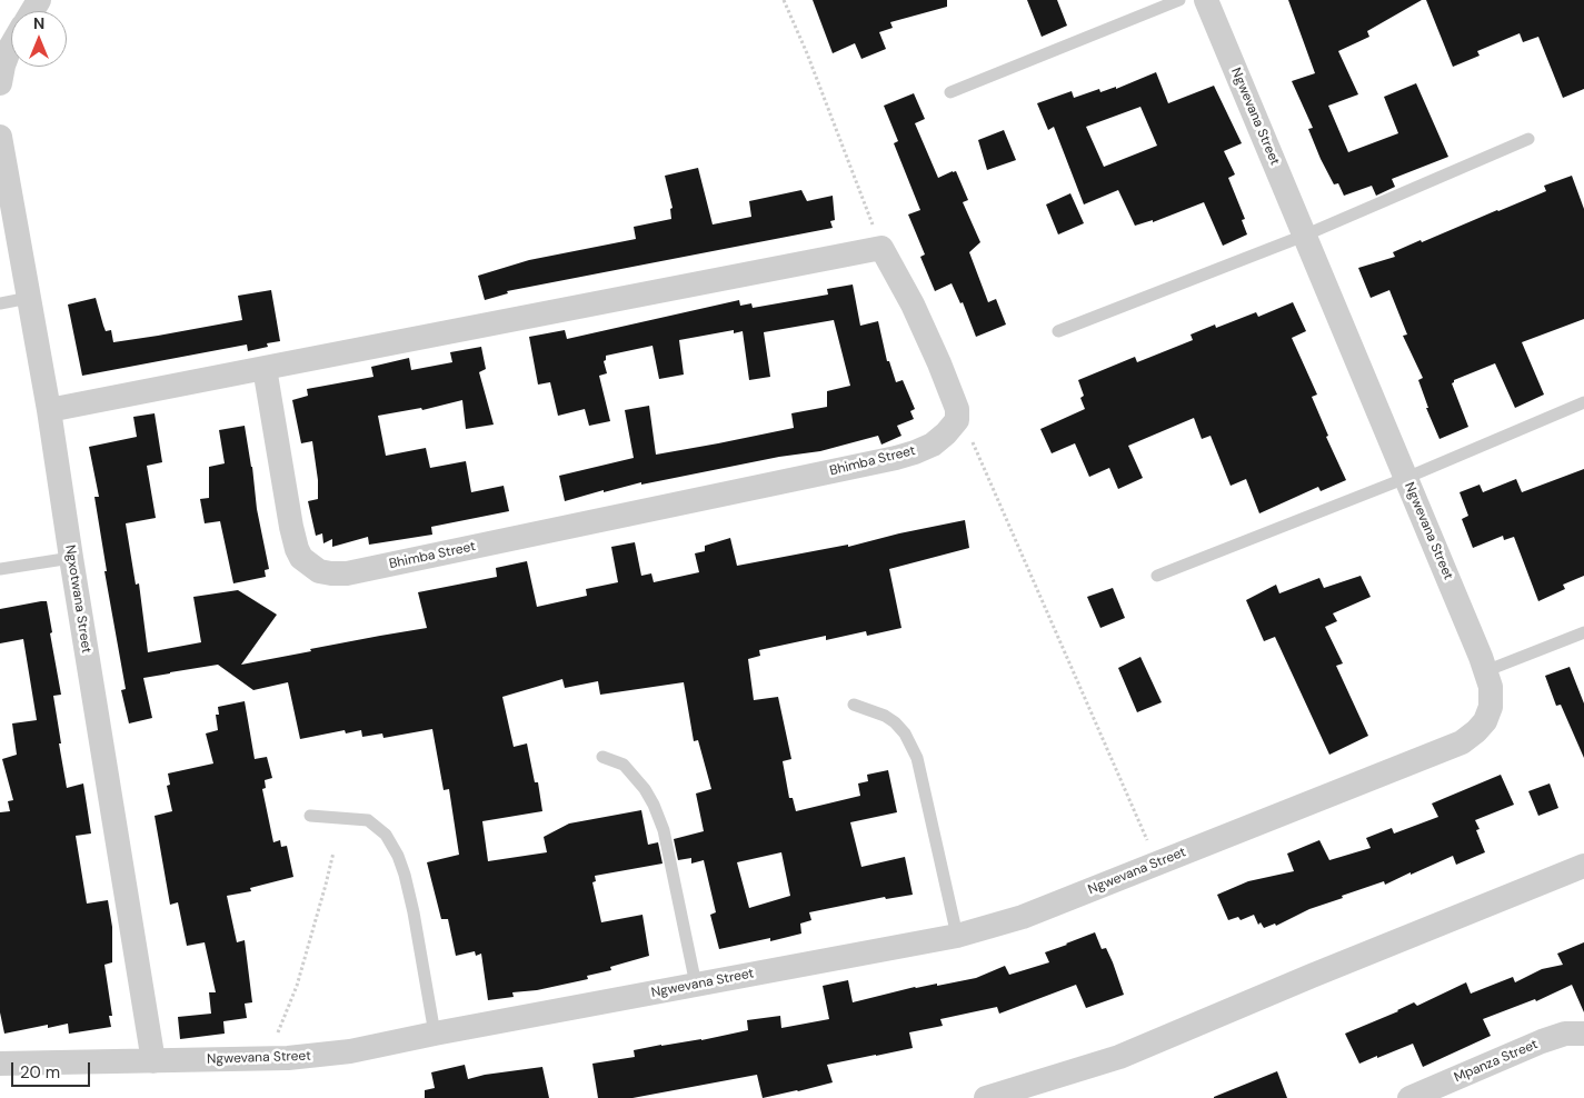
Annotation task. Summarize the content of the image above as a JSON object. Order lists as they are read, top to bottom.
{
  "streets": {
    "street": [
      "Ngwevana Street",
      "Bhimba Street",
      "Ngxotwana Street",
      "Mpanza Street"
    ]
  },
  "crossings": [
    ["Ngwevana Street", "Ngxotwana Street"]
  ],
  "scale_bar": "20 m",
  "north": "top"
}
